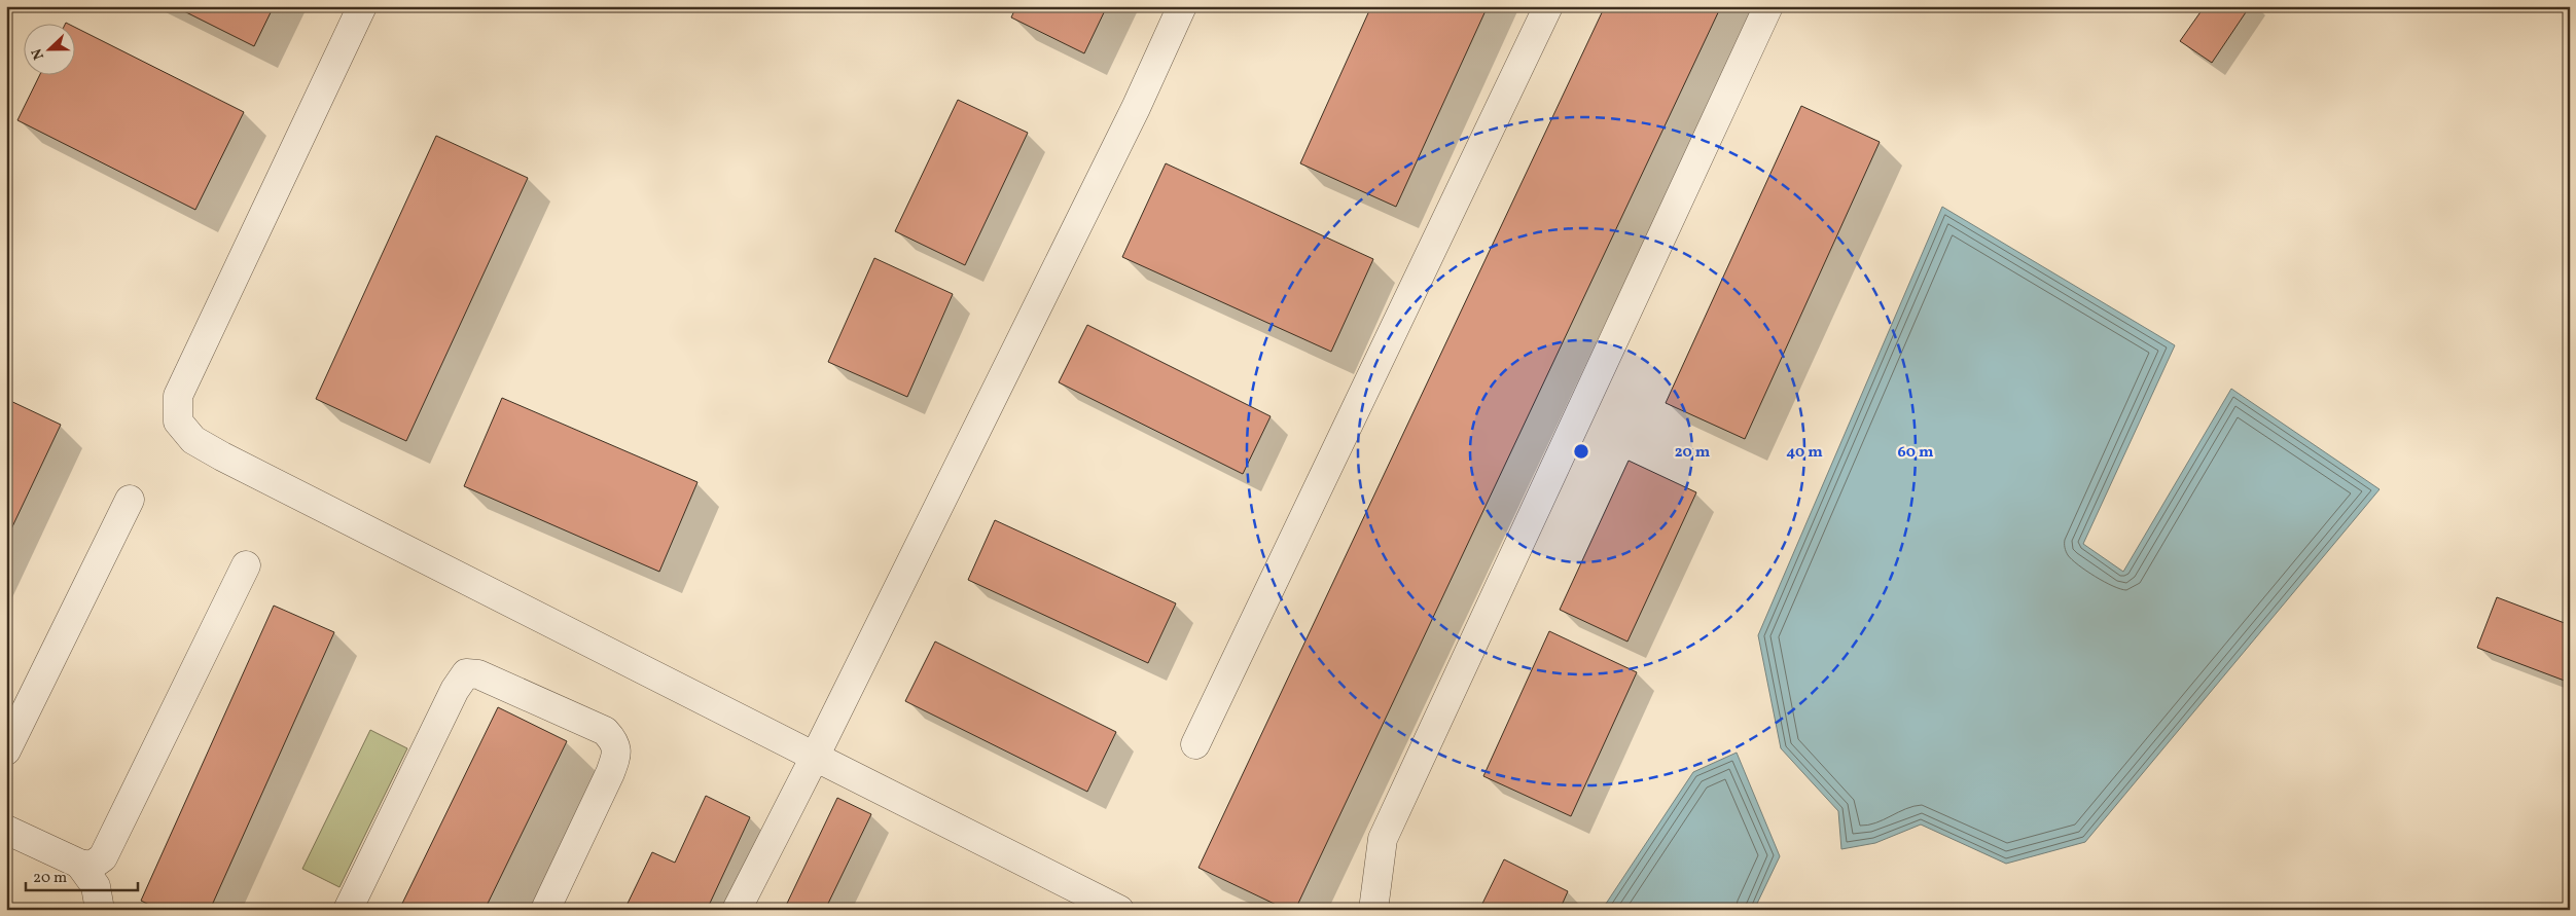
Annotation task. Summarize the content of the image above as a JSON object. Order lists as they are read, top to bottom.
{
  "scale_bar": "20 m",
  "north": "left",
  "rings": ["20 m", "40 m", "60 m"]
}
